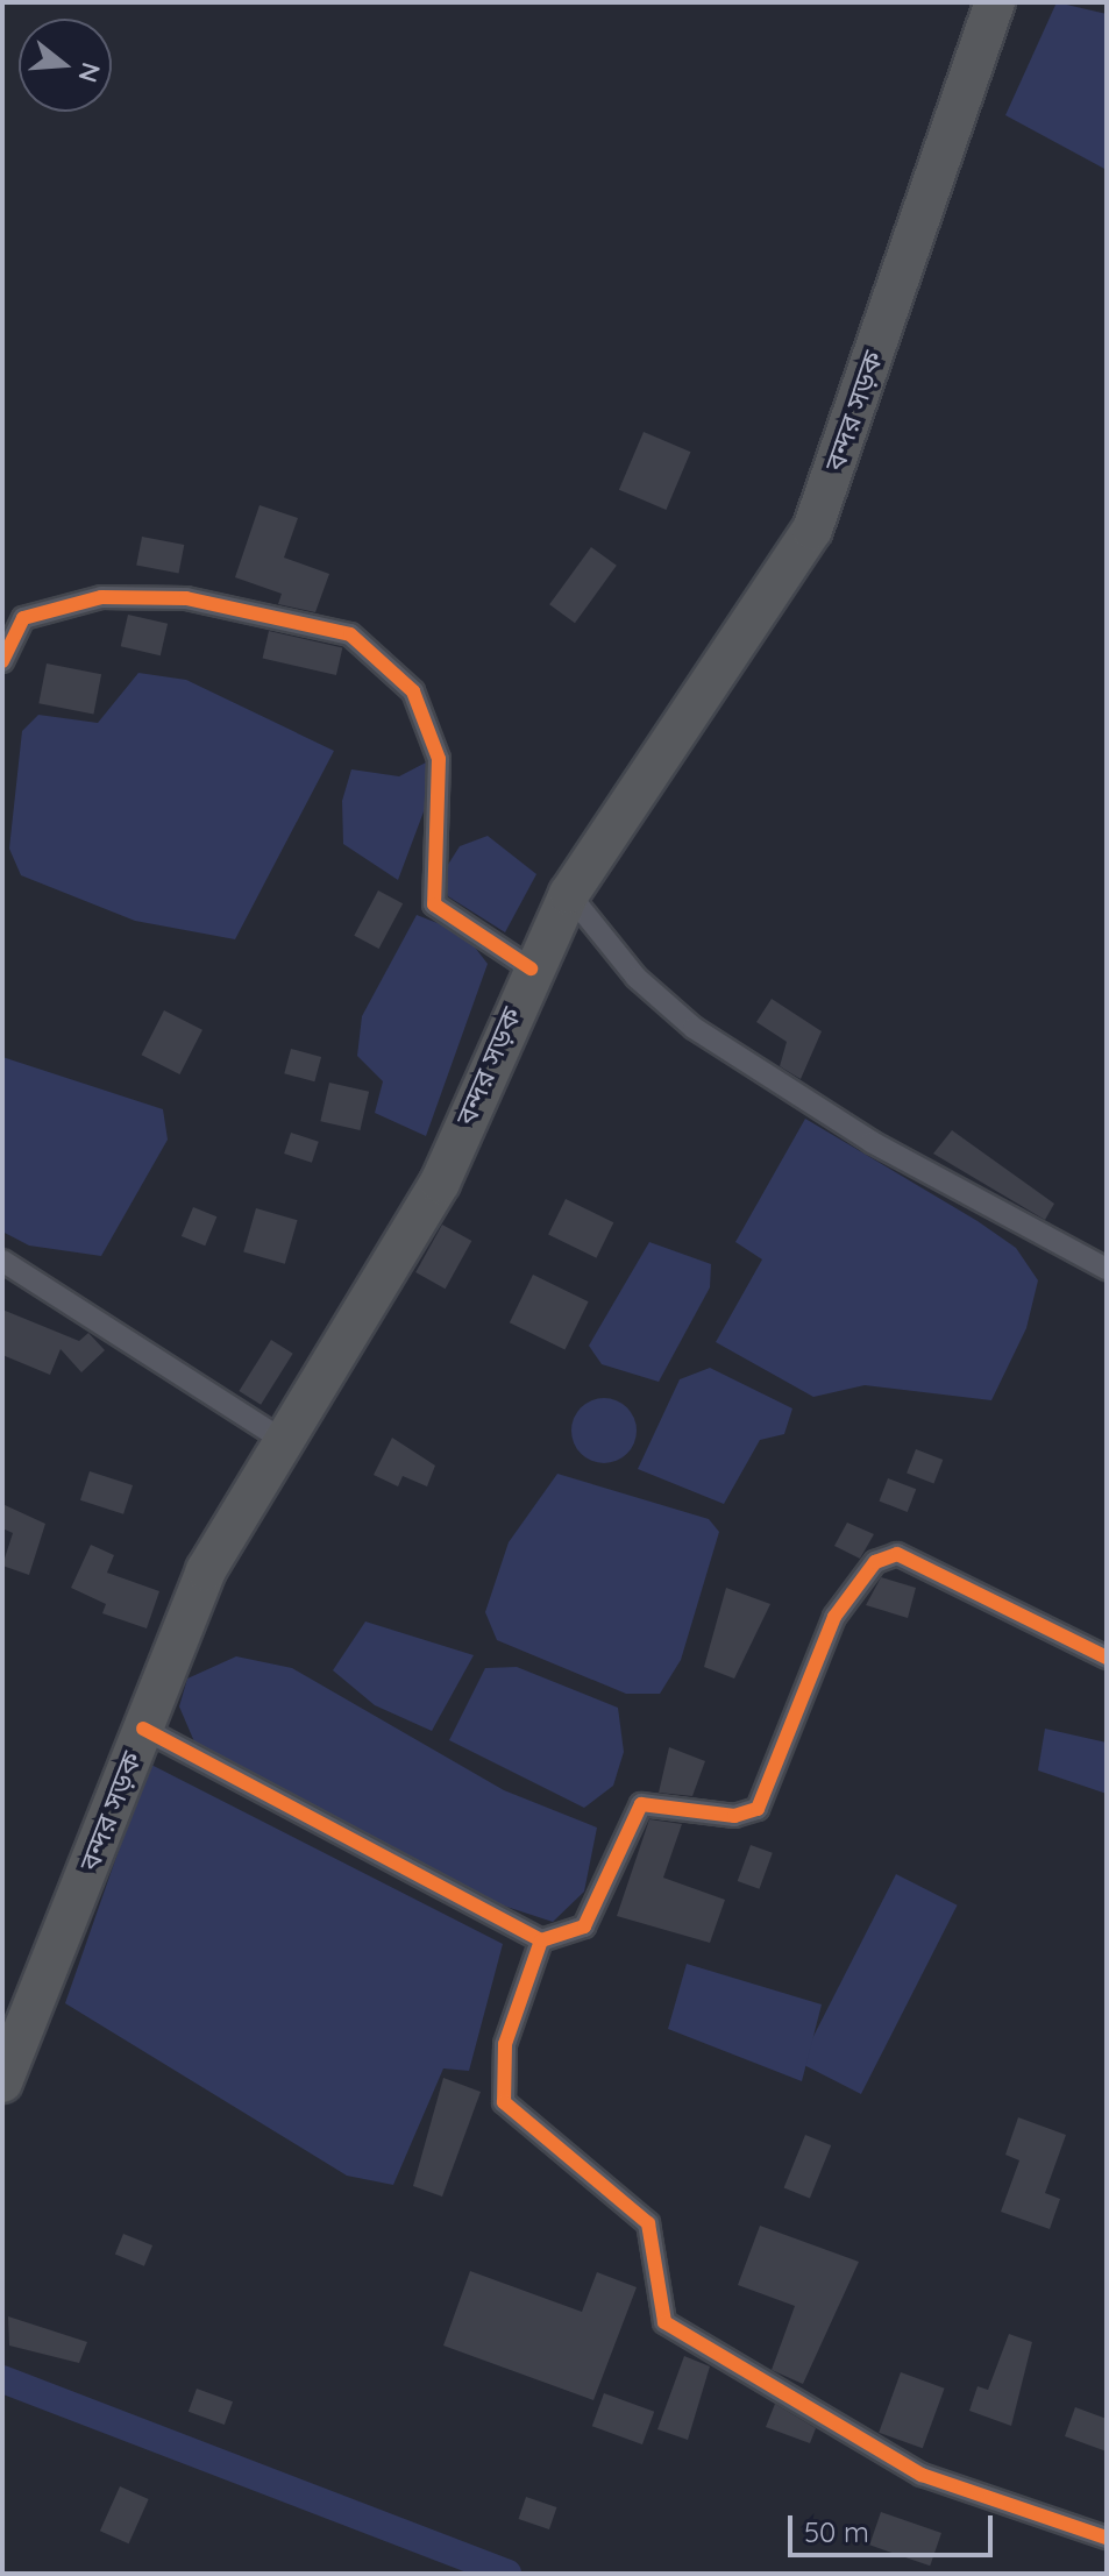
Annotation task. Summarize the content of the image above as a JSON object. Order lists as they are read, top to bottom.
{
  "streets": {
    "highway": ["বন্দর সড়ক"]
  },
  "scale_bar": "50 m",
  "north": "right"
}
